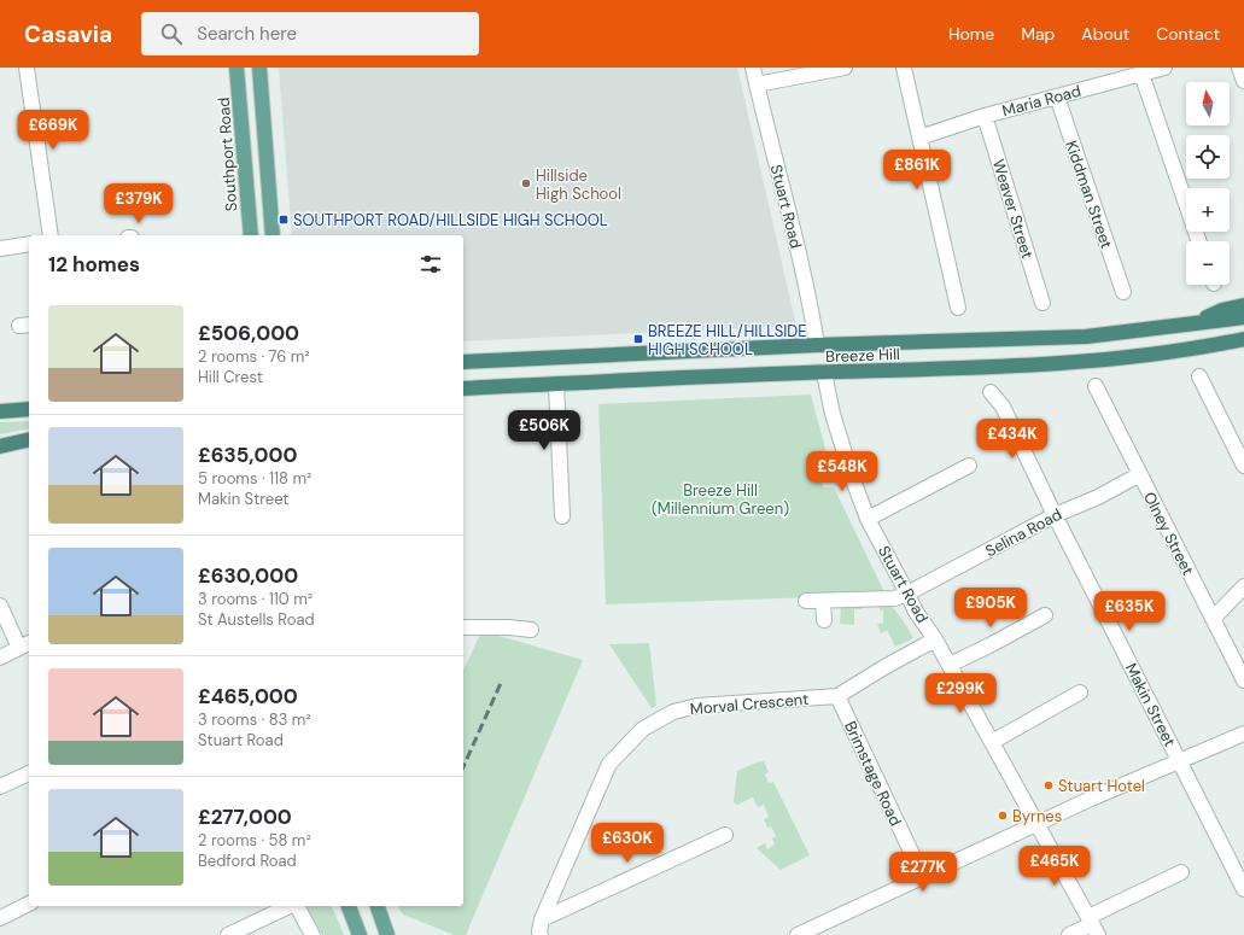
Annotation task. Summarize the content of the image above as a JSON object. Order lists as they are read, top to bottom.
{
  "streets": {
    "highway": ["Breeze Hill"],
    "main road": ["Southport Road"],
    "street": [
      "Maria Road",
      "Kiddman Street",
      "Stuart Road",
      "Weaver Street",
      "Selina Road",
      "Olney Street",
      "Morval Crescent",
      "Makin Street",
      "Brimstage Road"
    ]
  },
  "crossings": [
    ["Maria Road", "Kiddman Street"],
    ["Maria Road", "Weaver Street"],
    ["Stuart Road", "Breeze Hill"],
    ["Stuart Road", "Selina Road"],
    ["Stuart Road", "Morval Crescent"],
    ["Selina Road", "Olney Street"],
    ["Selina Road", "Makin Street"],
    ["Morval Crescent", "Brimstage Road"]
  ],
  "parks": ["Breeze Hill (Millennium Green)"],
  "places": {
    "other": ["Hillside High School", "Stuart Hotel", "Byrnes"],
    "transit": ["SOUTHPORT ROAD/HILLSIDE HIGH SCHOOL", "BREEZE HILL/HILLSIDE HIGH SCHOOL"]
  },
  "north": "top",
  "page": {
    "header": "Casavia",
    "search": "Search here",
    "nav": [
      "Home",
      "Map",
      "About",
      "Contact"
    ],
    "map_buttons": ["+", "−"],
    "price": [
      "£669K",
      "£861K",
      "£379K",
      "£506K",
      "£434K",
      "£548K",
      "£905K",
      "£635K",
      "£299K",
      "£630K",
      "£465K",
      "£277K"
    ],
    "heading": "12 homes",
    "list": [
      {
        "name": "£506,000",
        "note": "2 rooms · 76 m² · Hill Crest"
      },
      {
        "name": "£635,000",
        "note": "5 rooms · 118 m² · Makin Street"
      },
      {
        "name": "£630,000",
        "note": "3 rooms · 110 m² · St Austells Road"
      },
      {
        "name": "£465,000",
        "note": "3 rooms · 83 m² · Stuart Road"
      },
      {
        "name": "£277,000",
        "note": "2 rooms · 58 m² · Bedford Road"
      }
    ]
  }
}
